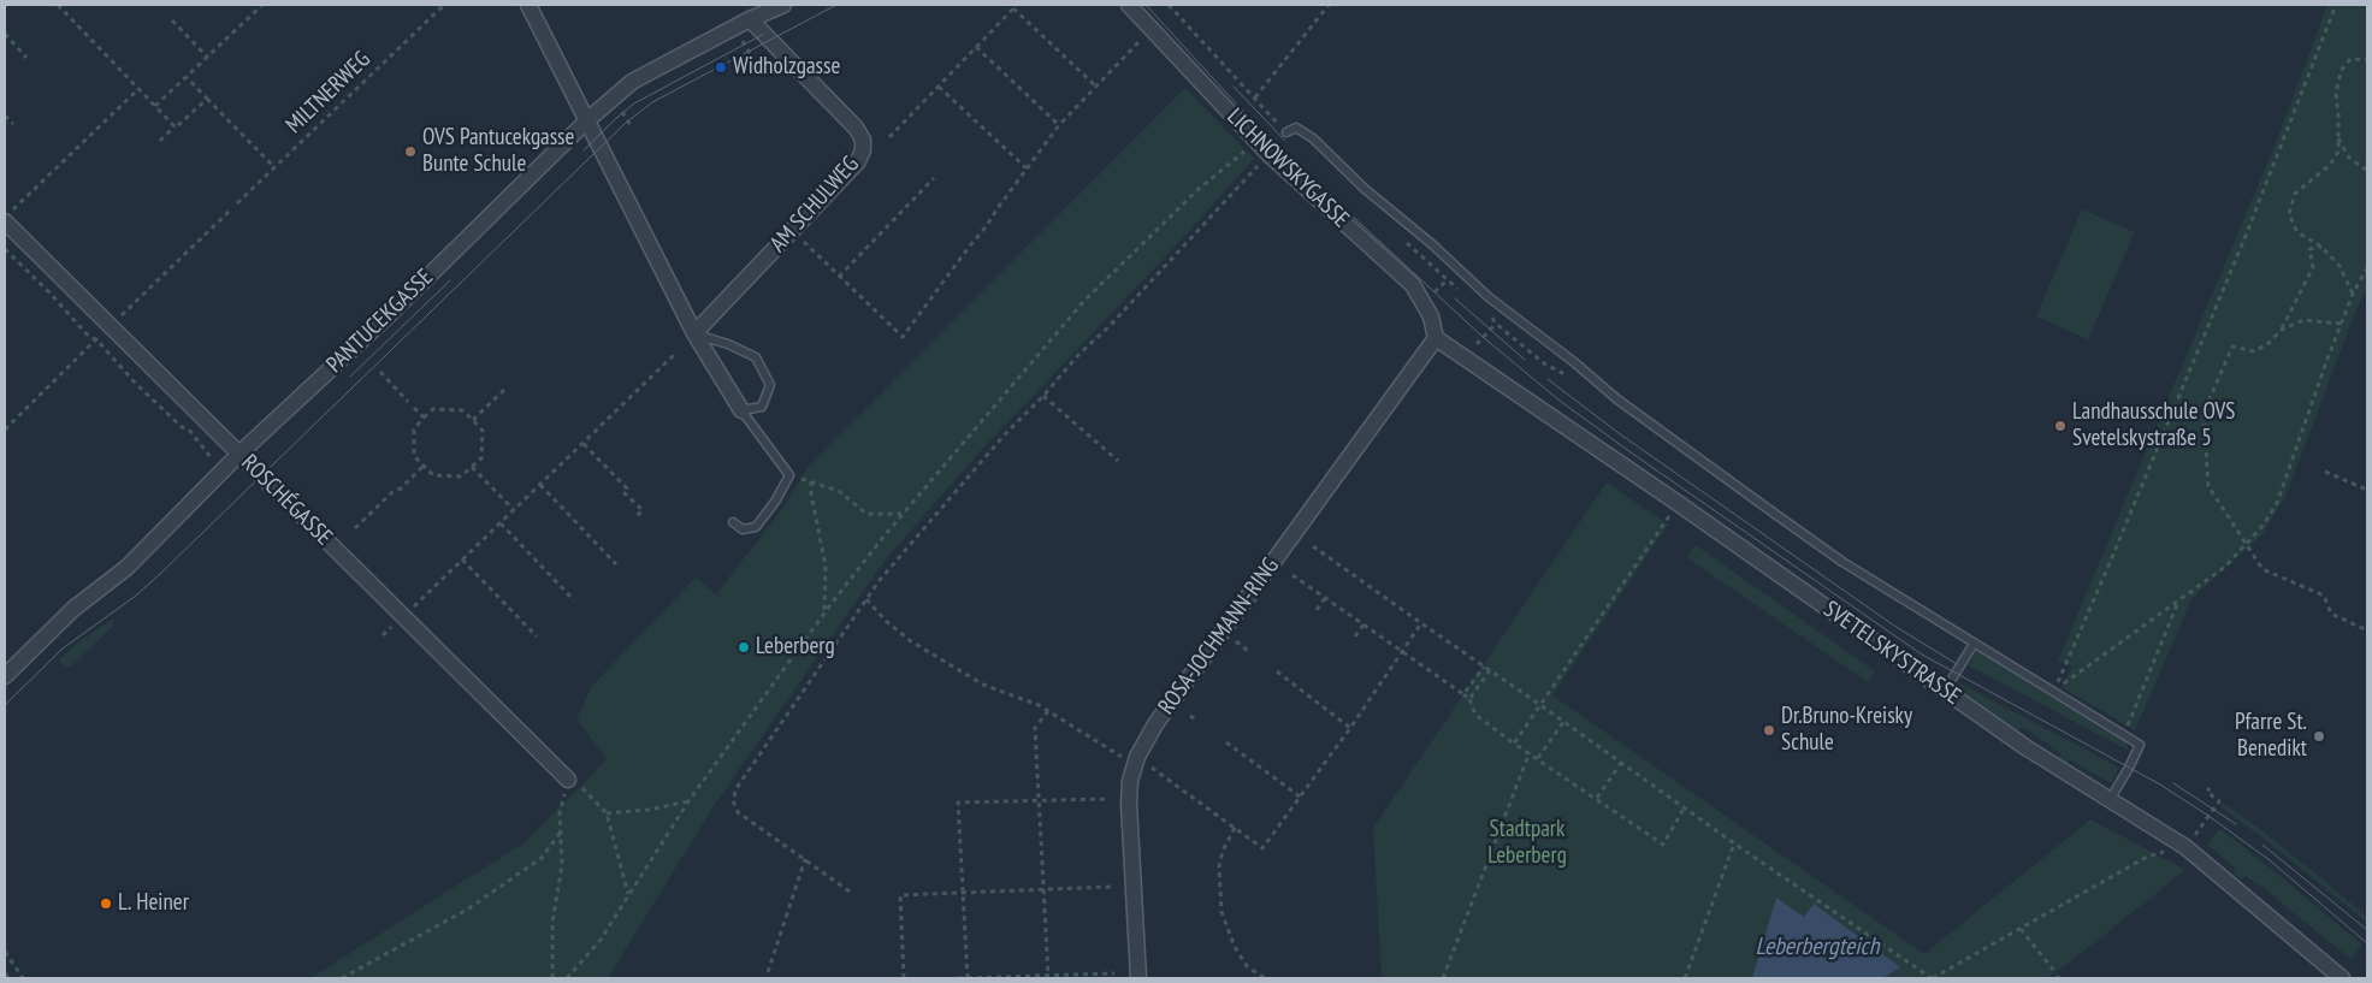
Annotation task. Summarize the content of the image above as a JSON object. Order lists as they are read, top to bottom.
{
  "streets": {
    "street": [
      "LICHNOWSKYGASSE",
      "AM SCHULWEG",
      "PANTUCEKGASSE",
      "ROSCHÉGASSE",
      "ROSA-JOCHMANN-RING",
      "SVETELSKYSTRASSE"
    ],
    "path": ["MILTNERWEG"]
  },
  "crossings": [
    ["LICHNOWSKYGASSE", "ROSA-JOCHMANN-RING"],
    ["LICHNOWSKYGASSE", "SVETELSKYSTRASSE"],
    ["AM SCHULWEG", "PANTUCEKGASSE"],
    ["PANTUCEKGASSE", "ROSCHÉGASSE"],
    ["ROSA-JOCHMANN-RING", "SVETELSKYSTRASSE"]
  ],
  "water": ["Leberbergteich"],
  "parks": ["Stadtpark Leberberg"],
  "places": [
    "Widholzgasse",
    "OVS Pantucekgasse Bunte Schule",
    "Landhausschule OVS Svetelskystraße 5",
    "Leberberg",
    "Dr.Bruno-Kreisky Schule",
    "Pfarre St. Benedikt",
    "L. Heiner"
  ]
}
